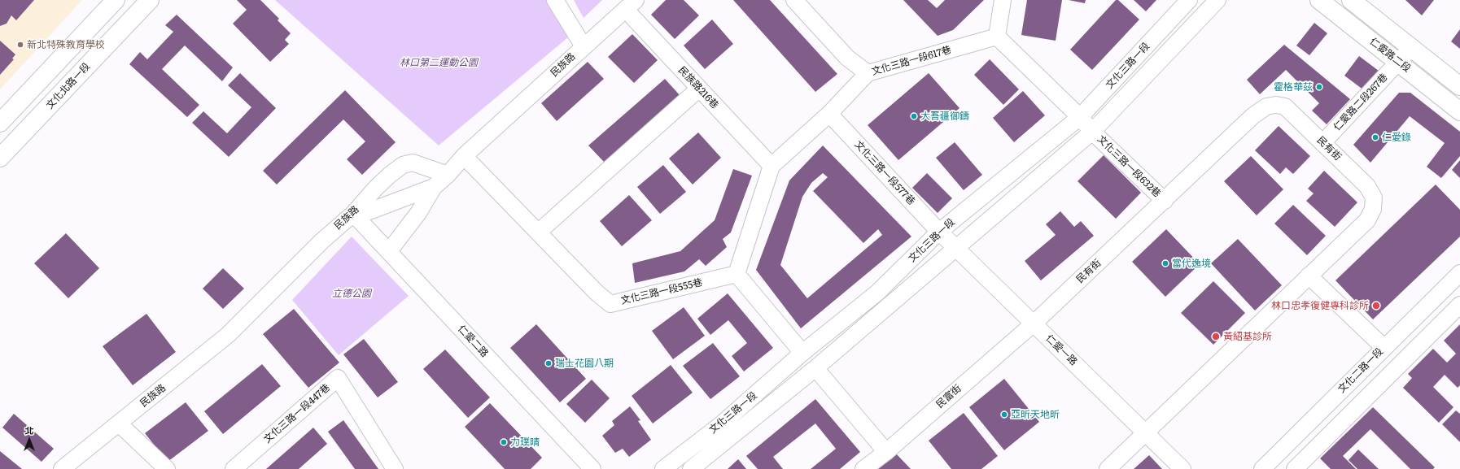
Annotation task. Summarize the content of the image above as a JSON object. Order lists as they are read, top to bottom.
{
  "streets": {
    "main road": ["仁愛路二段", "文化北路一段"],
    "street": [
      "文化三路一段617巷",
      "民族路",
      "文化三路一段",
      "民族路216巷",
      "仁愛路二段267巷",
      "民有街",
      "文化三路一段632巷",
      "文化三路一段577巷",
      "文化三路一段555巷",
      "仁愛二路",
      "仁愛一路",
      "文化二路一段",
      "民富街",
      "文化三路一段447巷"
    ]
  },
  "crossings": [
    ["仁愛路二段", "仁愛路二段267巷"],
    ["民族路", "民族路216巷"],
    ["民族路", "文化三路一段555巷"],
    ["民族路", "仁愛二路"],
    ["文化三路一段", "文化三路一段632巷"],
    ["文化三路一段", "文化三路一段577巷"],
    ["文化三路一段", "仁愛一路"],
    ["仁愛路二段267巷", "民有街"],
    ["民有街", "文化三路一段632巷"],
    ["民有街", "仁愛一路"],
    ["民有街", "民富街"],
    ["文化三路一段577巷", "仁愛一路"],
    ["仁愛一路", "民富街"]
  ],
  "parks": ["林口第二運動公園", "立德公園"],
  "places": [
    "新北特殊教育學校",
    "霍格華茲",
    "大吾疆御鑄",
    "仁愛錄",
    "當代逸境",
    "林口忠孝復健專科診所",
    "黃紹基診所",
    "瑞士花園八期",
    "亞昕天地昕",
    "力璞晴"
  ],
  "north": "top"
}
